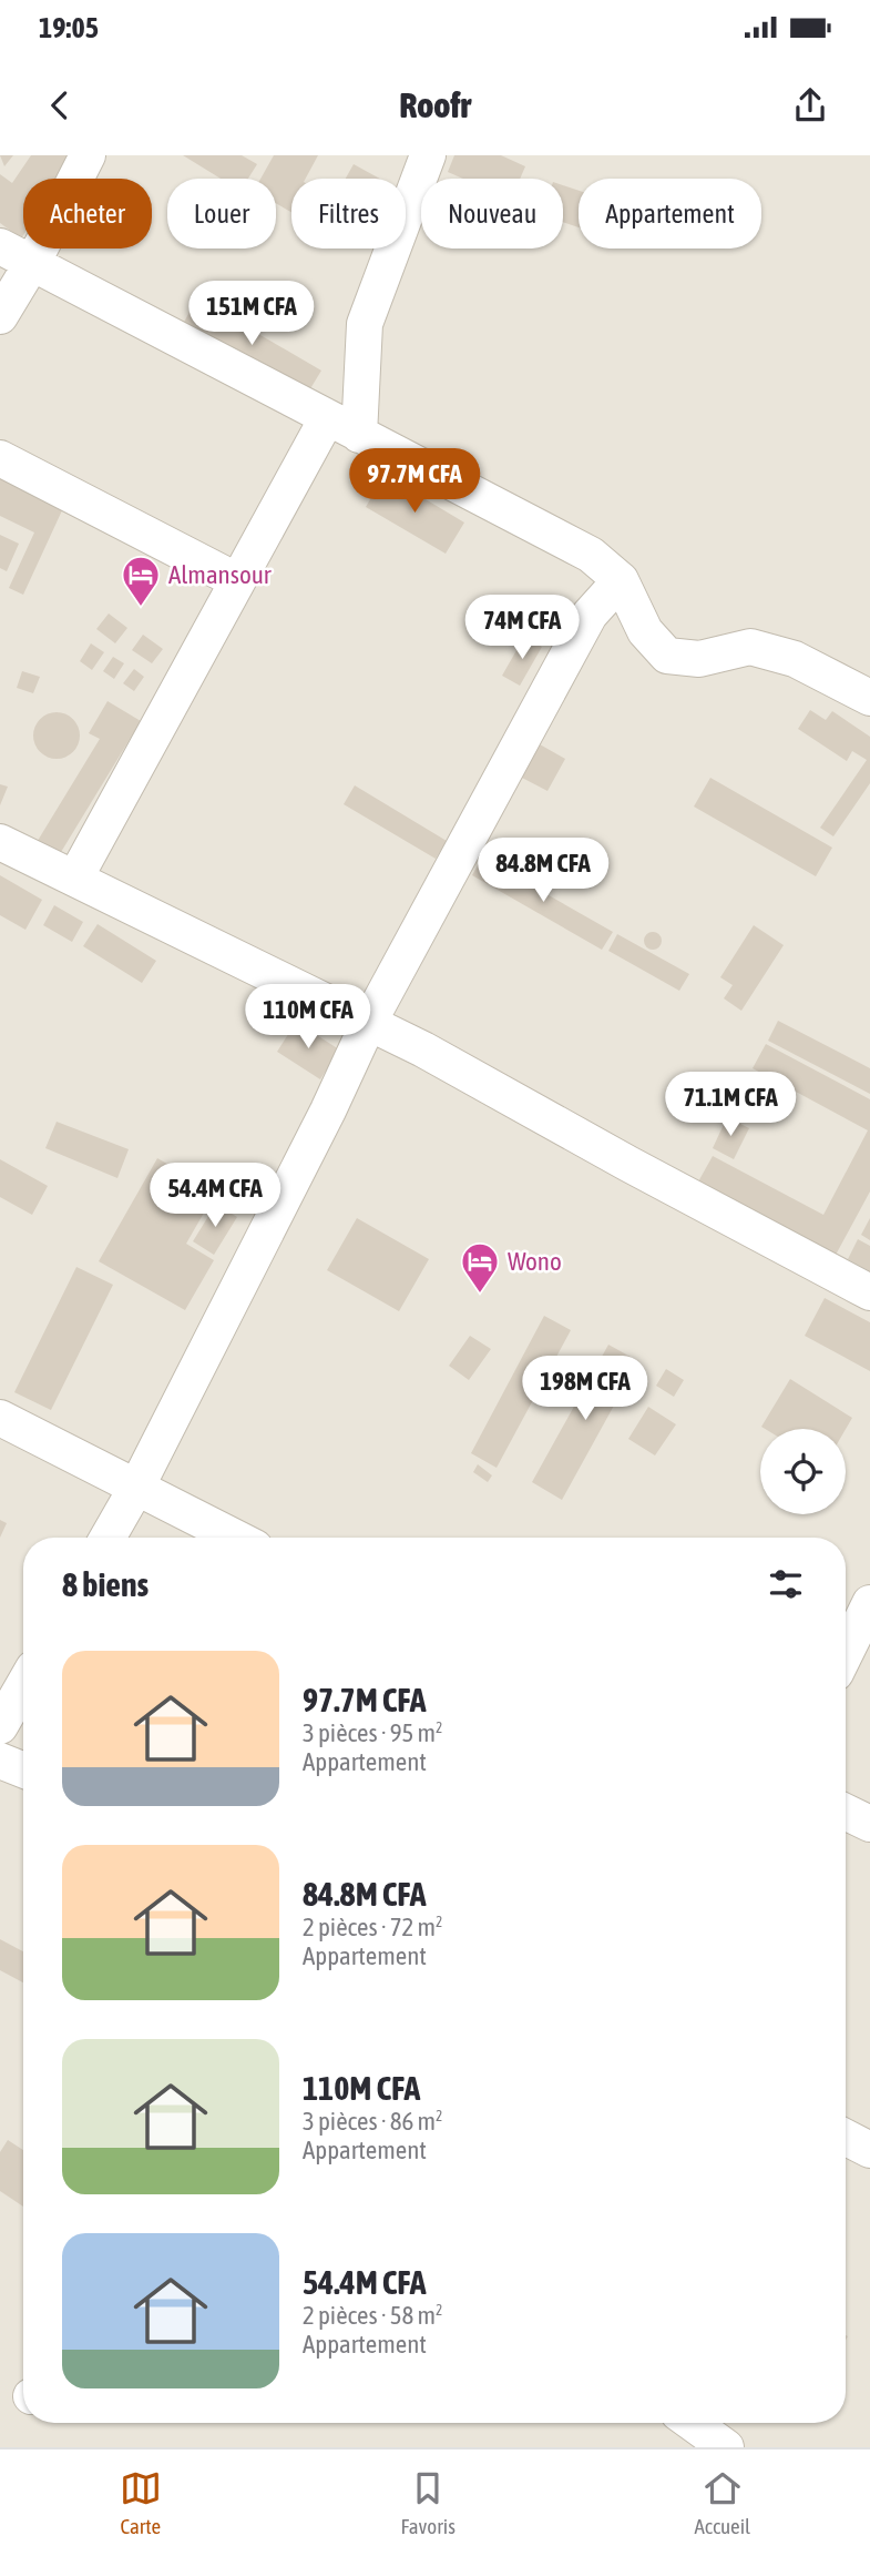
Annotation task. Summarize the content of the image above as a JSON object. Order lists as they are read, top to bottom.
{
  "places": {
    "hotel": ["Almansour", "Wono"]
  },
  "page": {
    "status": "19:05",
    "header": "Roofr",
    "chip": [
      "Acheter",
      "Louer",
      "Filtres",
      "Nouveau",
      "Appartement"
    ],
    "price": [
      "151M CFA",
      "97.7M CFA",
      "74M CFA",
      "84.8M CFA",
      "110M CFA",
      "71.1M CFA",
      "54.4M CFA",
      "198M CFA"
    ],
    "heading": "8 biens",
    "list": [
      {
        "name": "97.7M CFA",
        "note": "3 pièces · 95 m² · Appartement"
      },
      {
        "name": "84.8M CFA",
        "note": "2 pièces · 72 m² · Appartement"
      },
      {
        "name": "110M CFA",
        "note": "3 pièces · 86 m² · Appartement"
      },
      {
        "name": "54.4M CFA",
        "note": "2 pièces · 58 m² · Appartement"
      }
    ],
    "tabs": ["Carte", "Favoris", "Accueil"]
  }
}
